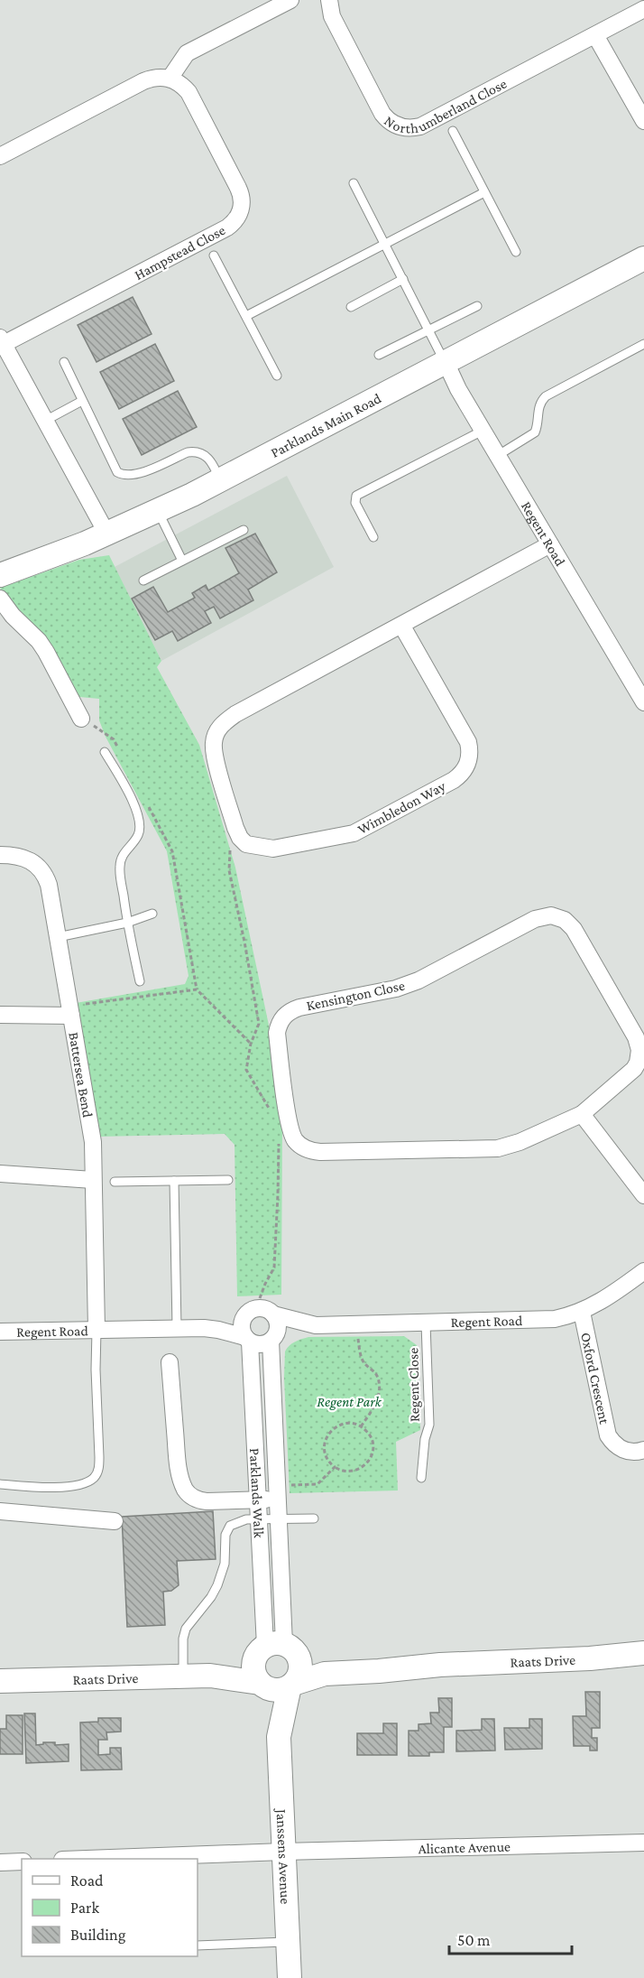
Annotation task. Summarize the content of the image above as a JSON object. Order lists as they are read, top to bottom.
{
  "streets": {
    "street": [
      "Northumberland Close",
      "Hampstead Close",
      "Parklands Main Road",
      "Regent Road",
      "Wimbledon Way",
      "Kensington Close",
      "Battersea Bend",
      "Oxford Crescent",
      "Parklands Walk",
      "Raats Drive",
      "Alicante Avenue",
      "Janssens Avenue"
    ],
    "lane": ["Regent Close"]
  },
  "crossings": [
    ["Hampstead Close", "Parklands Main Road"],
    ["Parklands Main Road", "Regent Road"],
    ["Regent Road", "Battersea Bend"],
    ["Regent Road", "Oxford Crescent"],
    ["Regent Road", "Regent Close"],
    ["Regent Road", "Parklands Walk"],
    ["Parklands Walk", "Raats Drive"],
    ["Parklands Walk", "Janssens Avenue"],
    ["Raats Drive", "Janssens Avenue"],
    ["Alicante Avenue", "Janssens Avenue"]
  ],
  "parks": ["Regent Park"],
  "legend": ["Road", "Park", "Building"],
  "scale_bar": "50 m"
}
